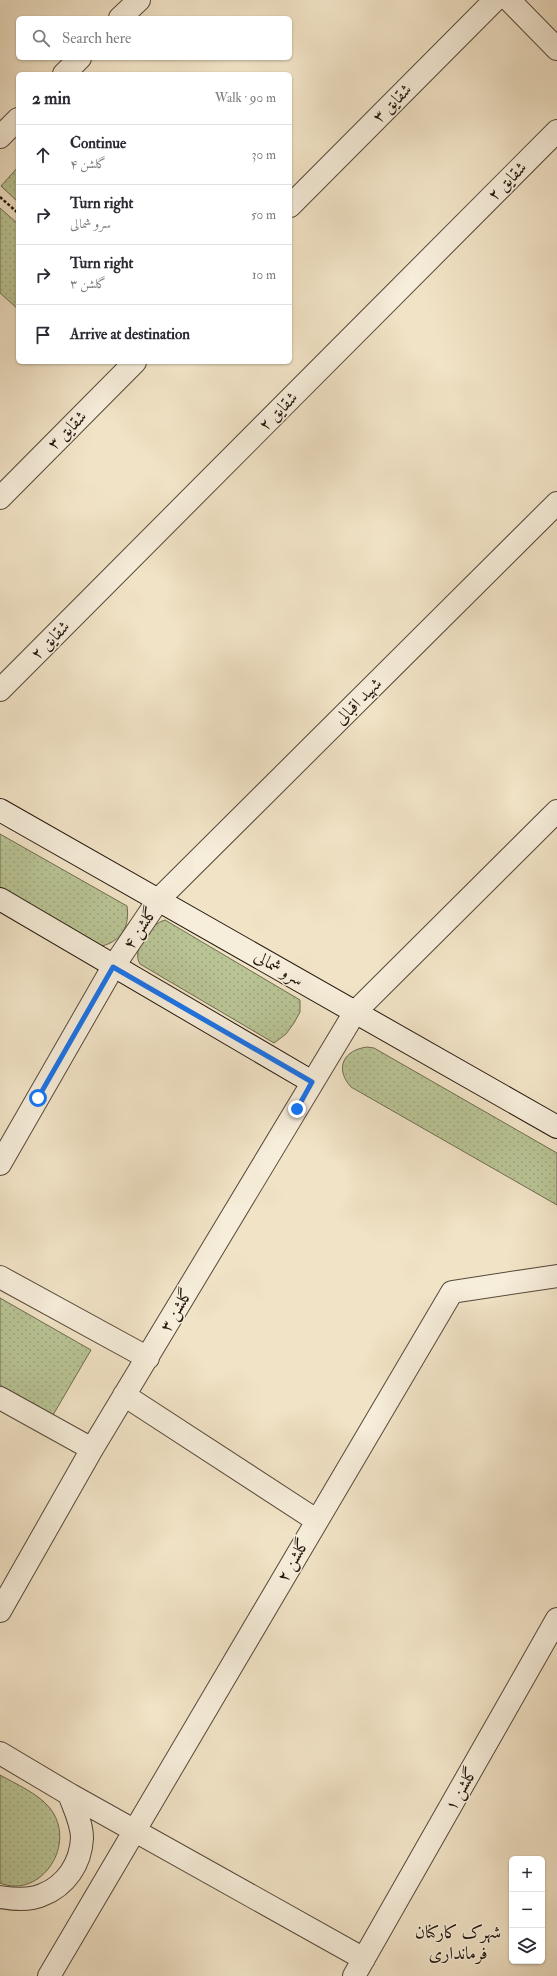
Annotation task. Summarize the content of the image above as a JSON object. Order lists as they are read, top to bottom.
{
  "streets": {
    "street": [
      "شقایق ۳",
      "شقایق ۲",
      "شهید اقبالی",
      "گلشن ۴",
      "سرو شمالی",
      "گلشن ۳",
      "گلشن ۲",
      "گلشن ۱"
    ]
  },
  "crossings": [
    ["شهید اقبالی", "گلشن ۴"],
    ["شهید اقبالی", "سرو شمالی"],
    ["گلشن ۴", "سرو شمالی"],
    ["سرو شمالی", "گلشن ۳"]
  ],
  "districts": ["شهرک کارکنان فرمانداری"],
  "page": {
    "search": "Search here",
    "heading": ["2 min", "Walk · 90 m"],
    "list": [
      ["Continue", "گلشن ۴", "30 m"],
      ["Turn right", "سرو شمالی", "50 m"],
      ["Turn right", "گلشن ۳", "10 m"],
      "Arrive at destination"
    ],
    "map_buttons": ["+", "−"]
  }
}
